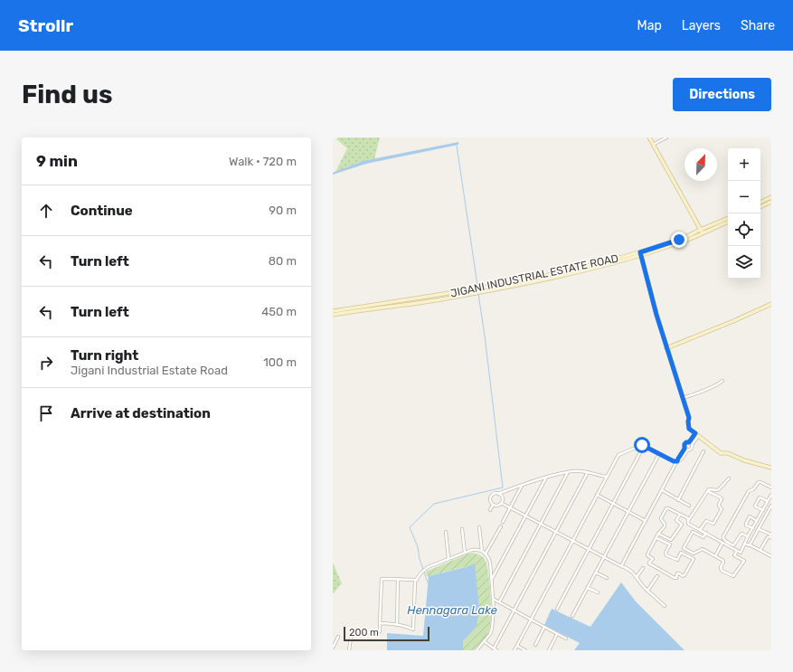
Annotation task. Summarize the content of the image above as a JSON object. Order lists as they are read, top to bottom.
{
  "streets": {
    "main road": ["JIGANI INDUSTRIAL ESTATE ROAD"]
  },
  "water": ["Hennagara Lake"],
  "scale_bar": "200 m",
  "north": "top right",
  "page": {
    "header": "Strollr",
    "nav": ["Map", "Layers", "Share"],
    "buttons": "Directions",
    "title": "Find us",
    "heading": ["9 min", "Walk · 720 m"],
    "map_buttons": ["+", "−"],
    "list": [
      ["Continue", "90 m"],
      ["Turn left", "80 m"],
      ["Turn left", "450 m"],
      ["Turn right", "Jigani Industrial Estate Road", "100 m"],
      "Arrive at destination"
    ],
    "scale": "200 m"
  }
}
